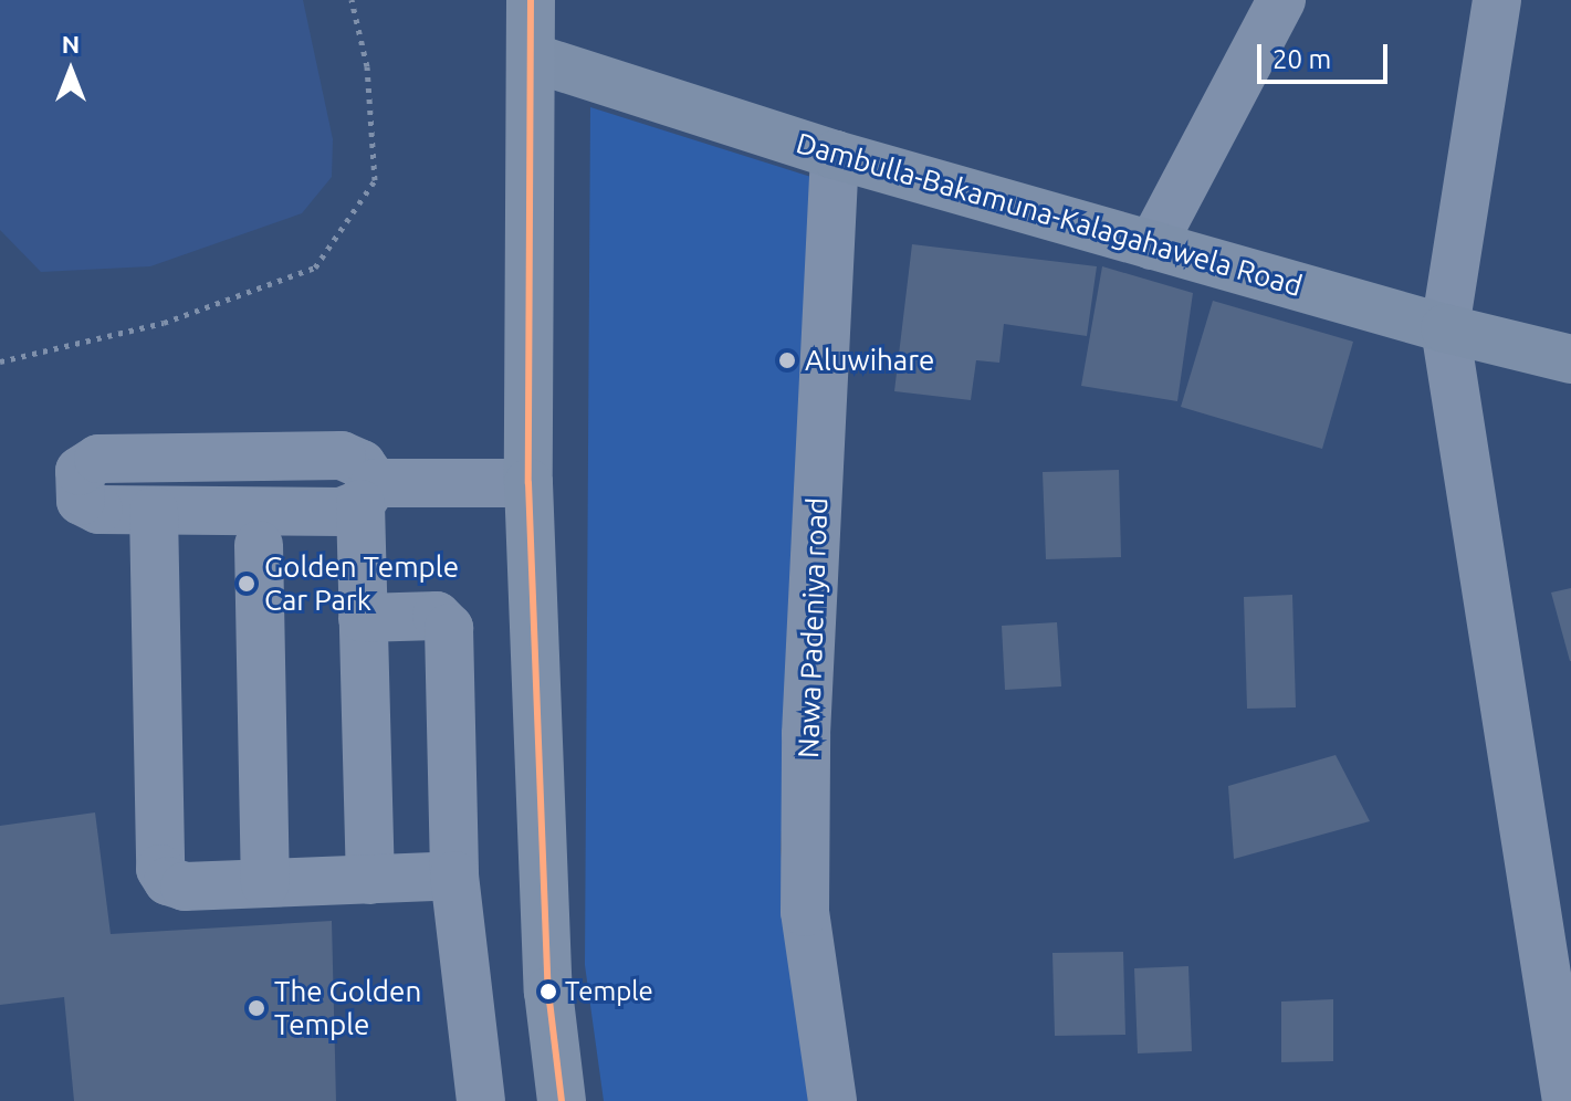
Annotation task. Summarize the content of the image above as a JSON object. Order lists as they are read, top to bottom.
{
  "streets": {
    "main road": ["Dambulla-Bakamuna-Kalagahawela Road"],
    "street": ["Nawa Padeniya road"]
  },
  "crossings": [
    ["Dambulla-Bakamuna-Kalagahawela Road", "Nawa Padeniya road"]
  ],
  "places": [
    "Aluwihare",
    "Golden Temple Car Park",
    "Temple",
    "The Golden Temple"
  ],
  "scale_bar": "20 m",
  "north": "top"
}
